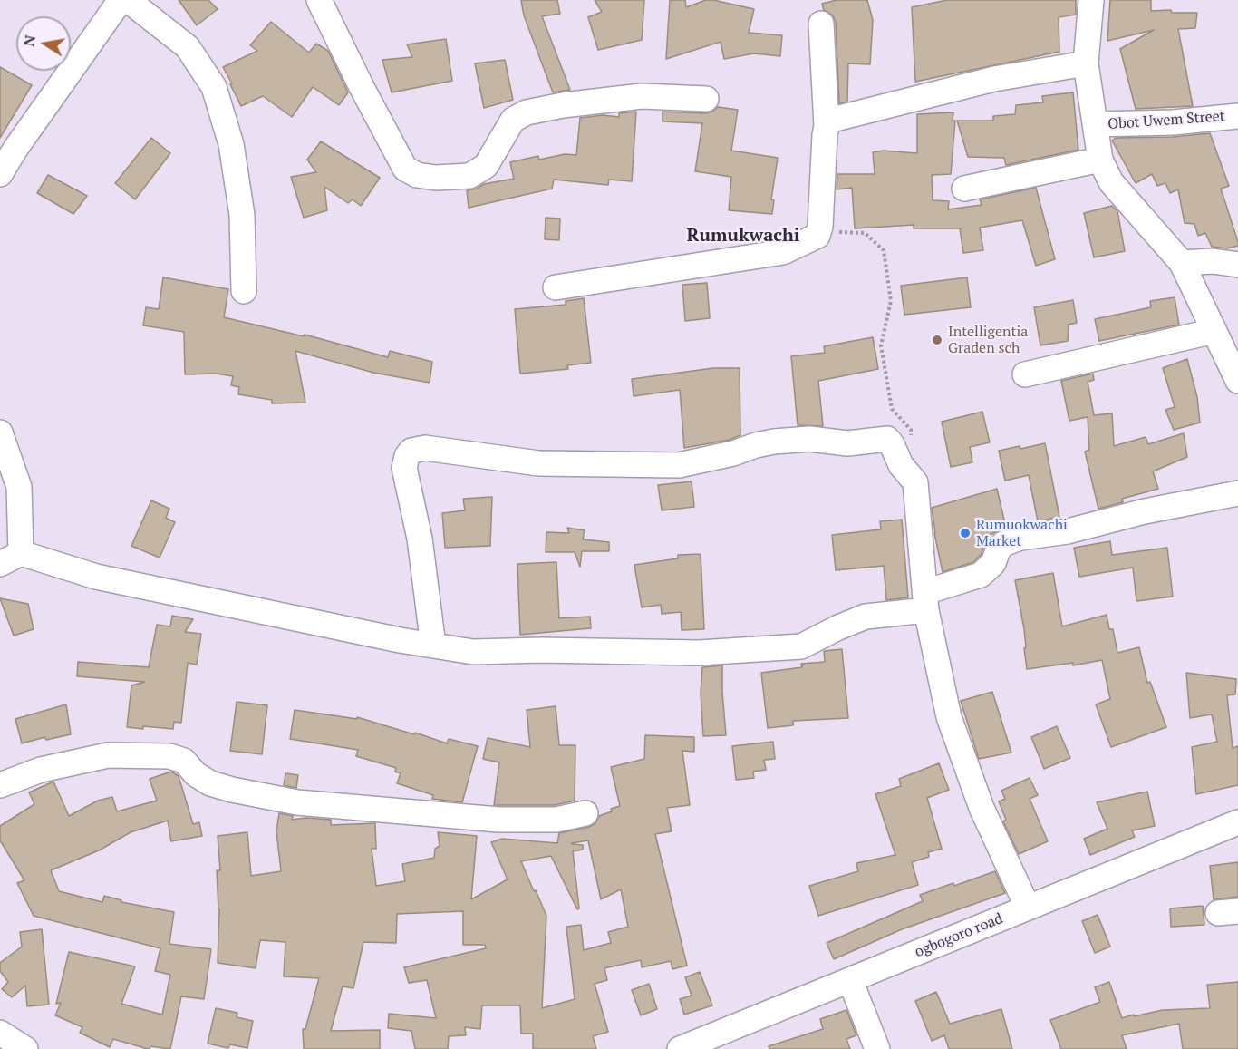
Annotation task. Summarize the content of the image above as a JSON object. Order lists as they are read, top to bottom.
{
  "streets": {
    "street": ["Obot Uwem Street", "ogbogoro road"]
  },
  "districts": ["Rumukwachi"],
  "places": ["Intelligentia Graden sch", "Rumuokwachi Market"],
  "north": "left"
}
